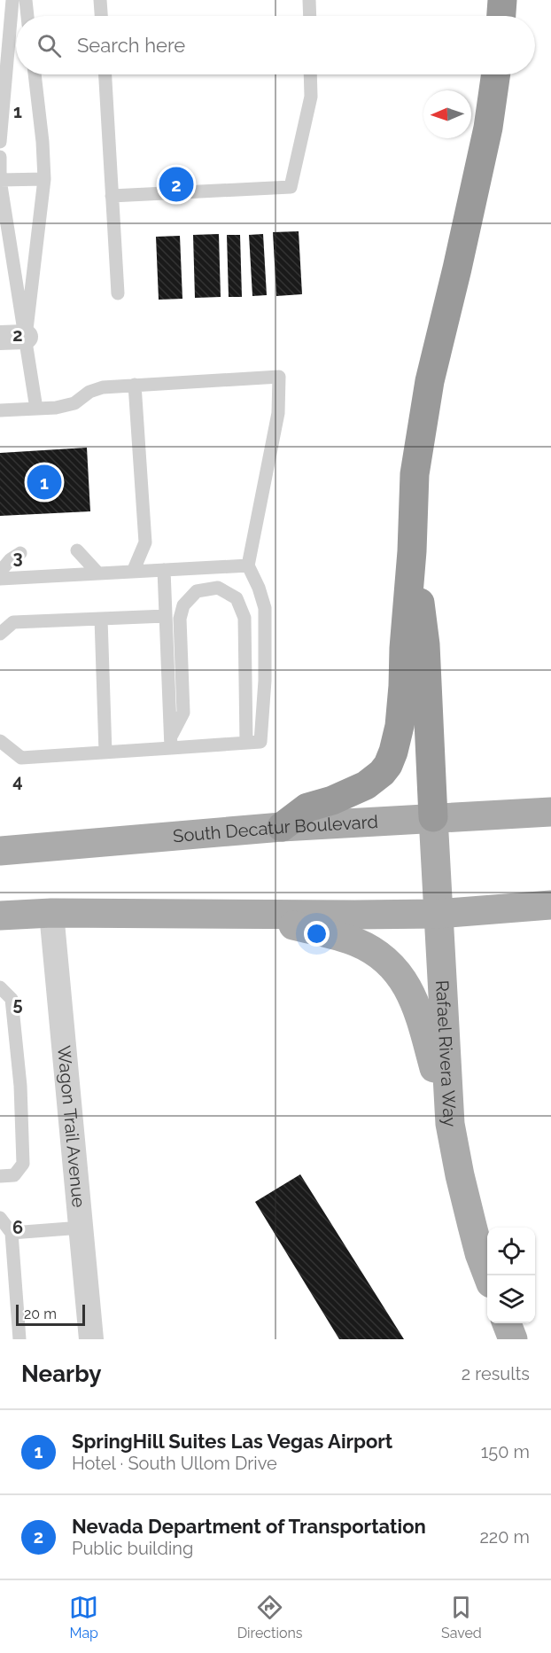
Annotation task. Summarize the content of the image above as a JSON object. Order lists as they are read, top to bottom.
{
  "streets": {
    "main road": ["South Decatur Boulevard", "Rafael Rivera Way"],
    "street": ["Wagon Trail Avenue"]
  },
  "crossings": [
    ["South Decatur Boulevard", "Rafael Rivera Way"]
  ],
  "scale_bar": "20 m",
  "north": "left",
  "page": {
    "search": "Search here",
    "pins": ["2", "1"],
    "scale": "20 m",
    "heading": ["Nearby", "2 results"],
    "list": [
      {
        "mark": "1",
        "name": "SpringHill Suites Las Vegas Airport",
        "note": "Hotel · South Ullom Drive",
        "value": "150 m"
      },
      {
        "mark": "2",
        "name": "Nevada Department of Transportation",
        "note": "Public building",
        "value": "220 m"
      }
    ],
    "nav": ["Map", "Directions", "Saved"]
  },
  "grid": {
    "rows": [
      "1",
      "2",
      "3",
      "4",
      "5",
      "6"
    ]
  }
}
